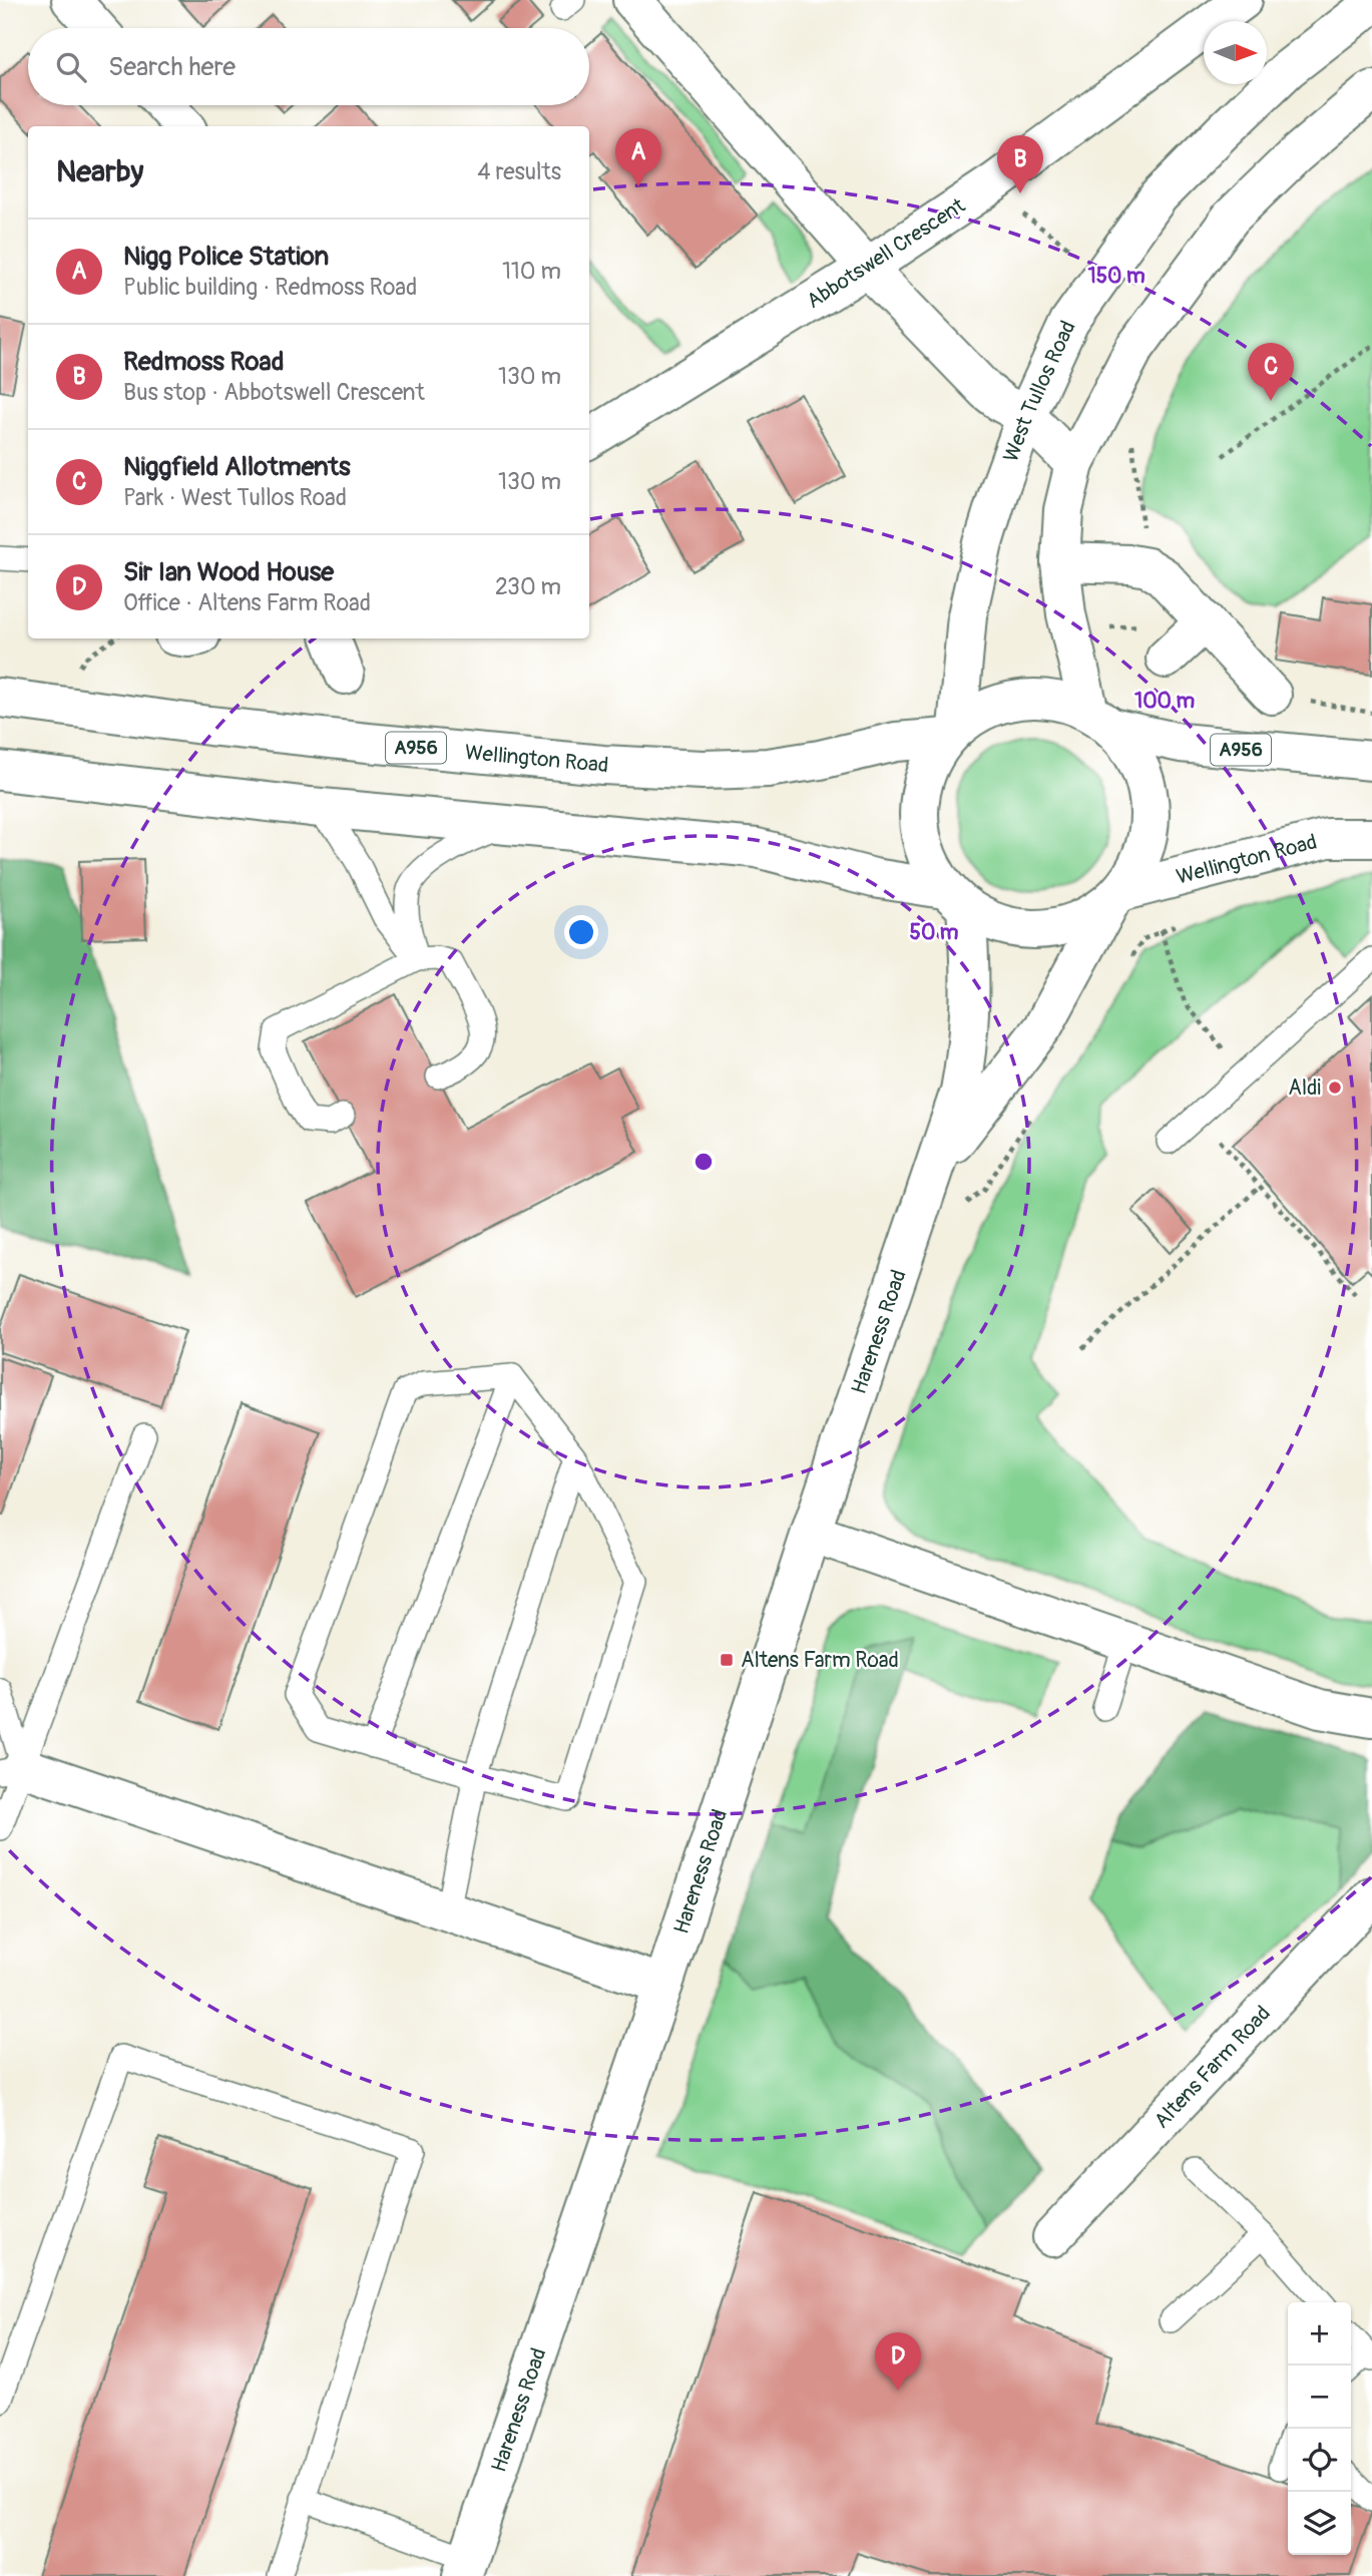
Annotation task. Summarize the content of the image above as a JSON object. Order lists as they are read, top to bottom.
{
  "streets": {
    "main road": [
      "Abbotswell Crescent",
      "West Tullos Road",
      "A956",
      "Wellington Road",
      "Hareness Road",
      "Altens Farm Road"
    ]
  },
  "crossings": [
    ["West Tullos Road", "A956"],
    ["West Tullos Road", "Wellington Road"],
    ["West Tullos Road", "Hareness Road"],
    ["A956", "Wellington Road"],
    ["A956", "Hareness Road"],
    ["Wellington Road", "Hareness Road"]
  ],
  "places": {
    "other": ["Aldi"],
    "transit": ["Altens Farm Road"]
  },
  "north": "right",
  "page": {
    "search": "Search here",
    "heading": ["Nearby", "4 results"],
    "pins": [
      "A",
      "B",
      "C",
      "D"
    ],
    "list": [
      {
        "mark": "A",
        "name": "Nigg Police Station",
        "note": "Public building · Redmoss Road",
        "value": "110 m"
      },
      {
        "mark": "B",
        "name": "Redmoss Road",
        "note": "Bus stop · Abbotswell Crescent",
        "value": "130 m"
      },
      {
        "mark": "C",
        "name": "Niggfield Allotments",
        "note": "Park · West Tullos Road",
        "value": "130 m"
      },
      {
        "mark": "D",
        "name": "Sir Ian Wood House",
        "note": "Office · Altens Farm Road",
        "value": "230 m"
      }
    ],
    "map_buttons": ["+", "−"]
  },
  "rings": ["150 m", "100 m", "50 m"]
}
